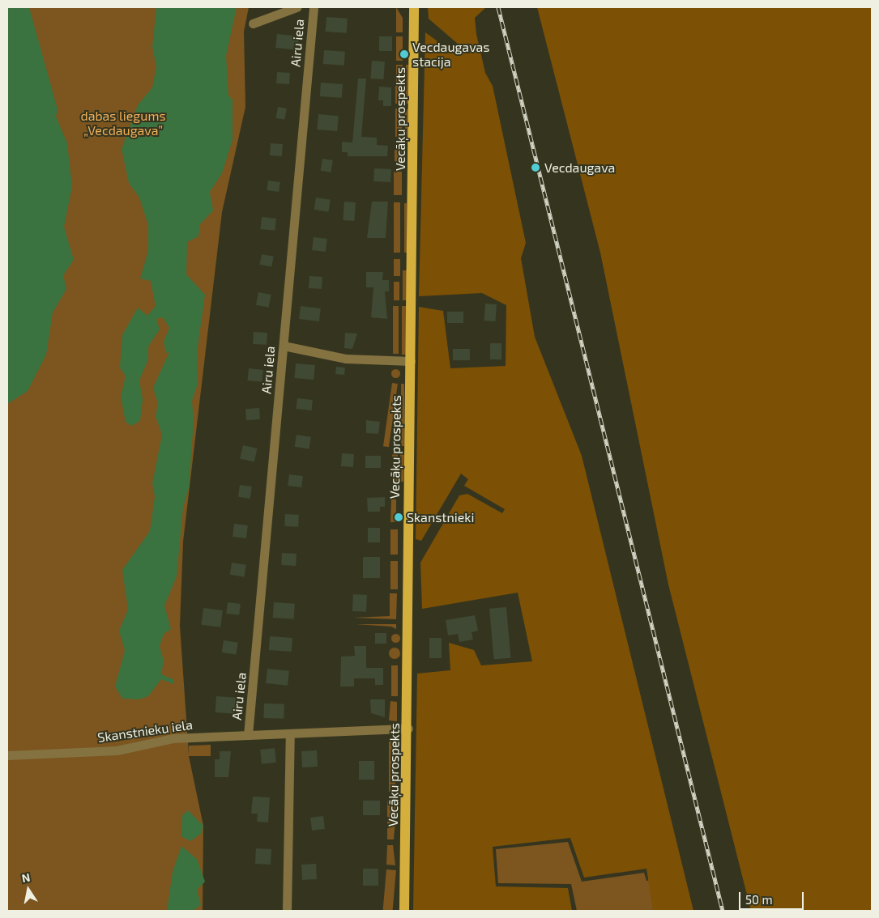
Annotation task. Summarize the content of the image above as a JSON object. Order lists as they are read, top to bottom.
{
  "streets": {
    "main road": ["Vecāķu prospekts"],
    "street": ["Airu iela", "Skanstnieku iela"]
  },
  "crossings": [
    ["Airu iela", "Skanstnieku iela"],
    ["Vecāķu prospekts", "Skanstnieku iela"]
  ],
  "parks": ["dabas liegums „Vecdaugava”"],
  "places": ["Vecdaugavas stacija", "Vecdaugava", "Skanstnieki"],
  "scale_bar": "50 m",
  "north": "top"
}
